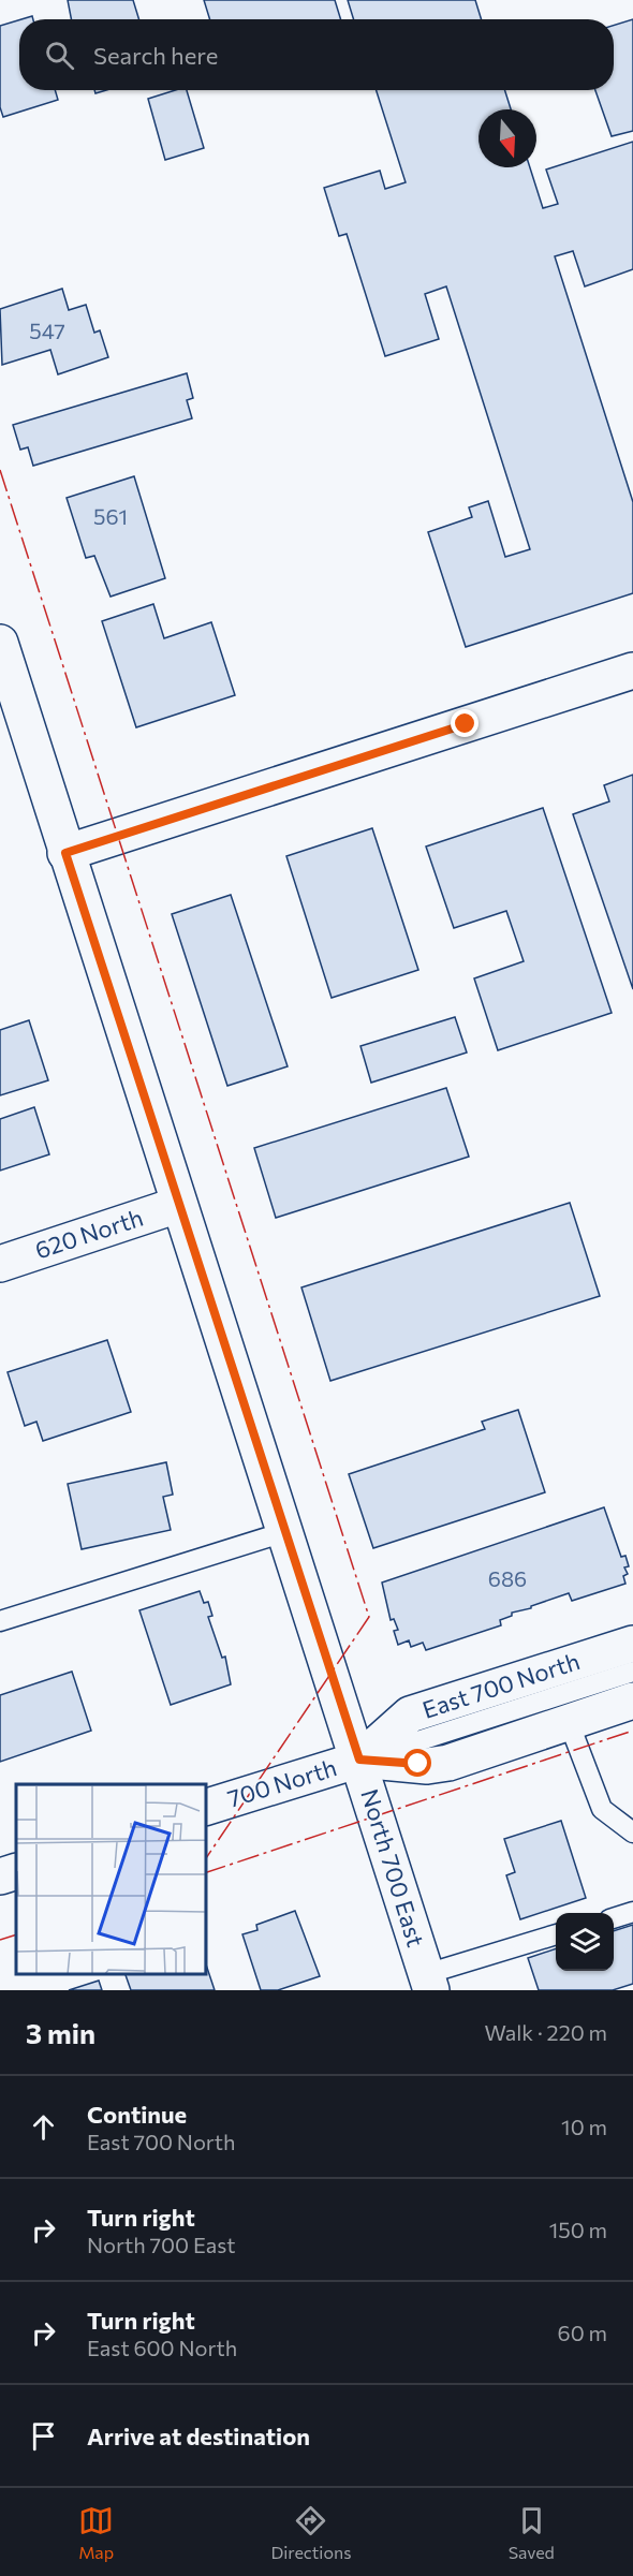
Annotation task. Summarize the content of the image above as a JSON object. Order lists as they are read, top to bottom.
{
  "streets": {
    "street": [
      "620 North",
      "East 700 North",
      "700 North",
      "North 700 East"
    ]
  },
  "crossings": [
    ["620 North", "North 700 East"],
    ["East 700 North", "700 North"],
    ["East 700 North", "North 700 East"],
    ["700 North", "North 700 East"]
  ],
  "house_numbers": ["547", "561", "686"],
  "north": "bottom",
  "page": {
    "search": "Search here",
    "heading": ["3 min", "Walk · 220 m"],
    "list": [
      ["Continue", "East 700 North", "10 m"],
      ["Turn right", "North 700 East", "150 m"],
      ["Turn right", "East 600 North", "60 m"],
      "Arrive at destination"
    ],
    "nav": ["Map", "Directions", "Saved"]
  }
}
